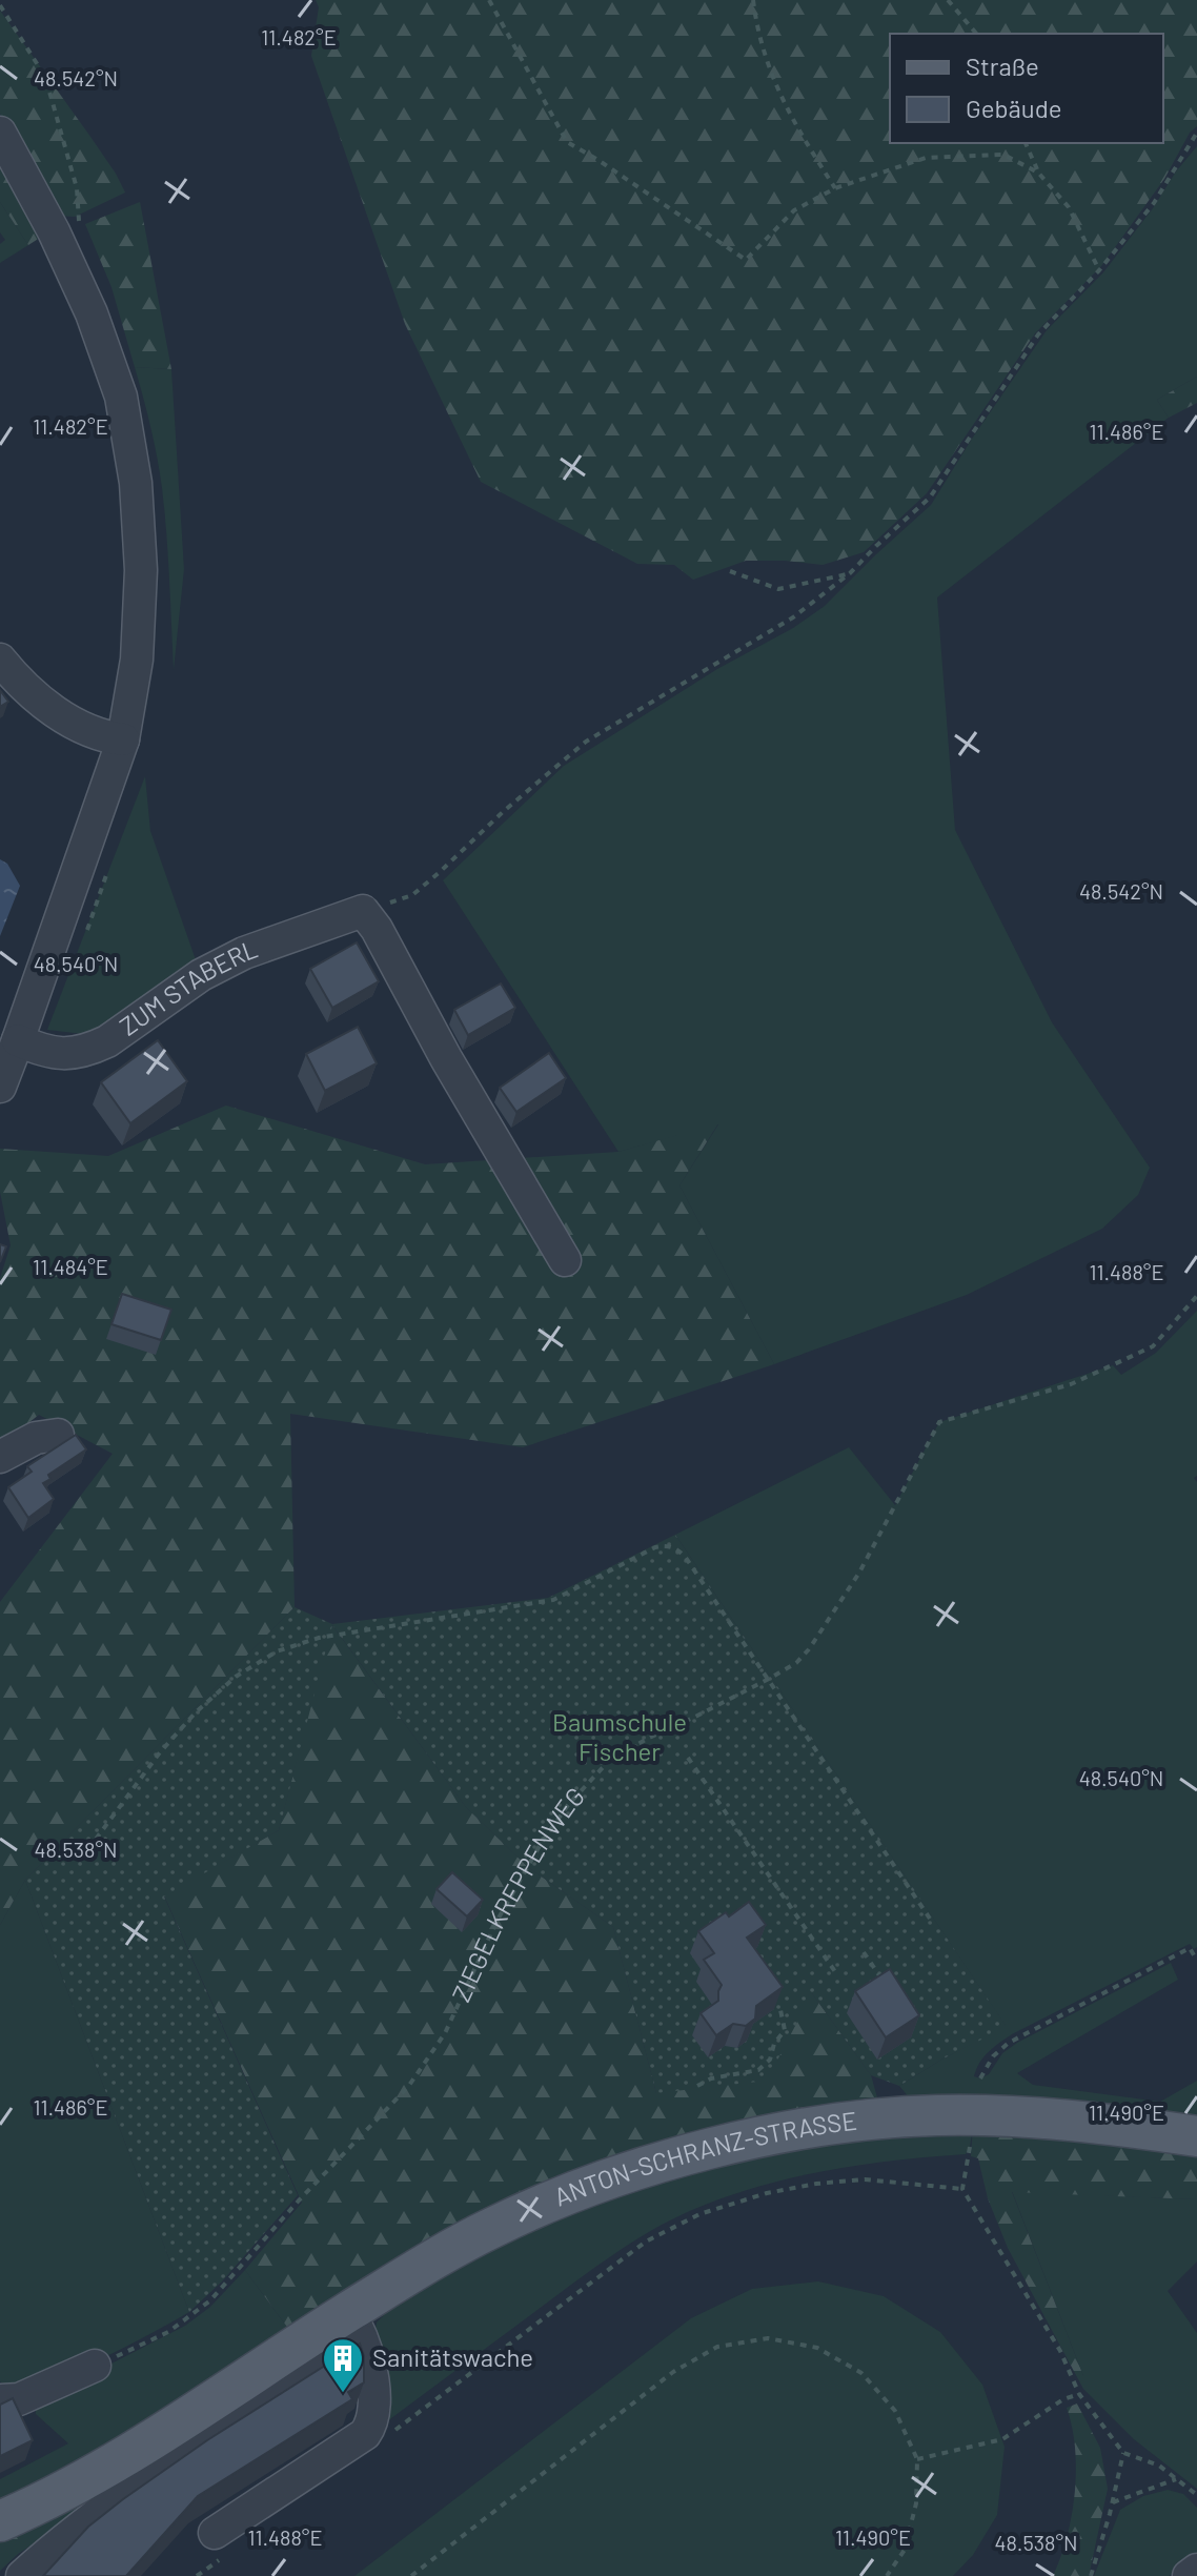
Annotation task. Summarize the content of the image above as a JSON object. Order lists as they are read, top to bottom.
{
  "streets": {
    "main road": ["ANTON-SCHRANZ-STRASSE"],
    "street": ["ZUM STABERL"],
    "path": ["ZIEGELKREPPENWEG"]
  },
  "parks": ["Baumschule Fischer"],
  "places": {
    "building": ["Sanitätswache"]
  },
  "legend": ["Straße", "Gebäude"],
  "coordinates": [
    "11.482°E",
    "48.542°N",
    "11.486°E",
    "48.540°N",
    "11.484°E",
    "11.488°E",
    "48.538°N",
    "11.490°E"
  ]
}
